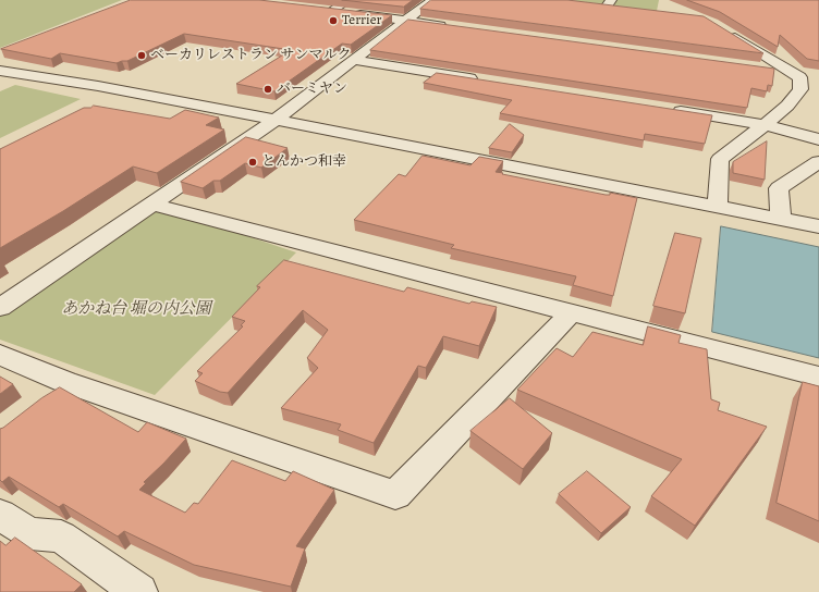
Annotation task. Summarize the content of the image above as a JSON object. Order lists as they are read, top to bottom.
{
  "parks": ["あかね台 堀の内公園"],
  "places": [
    "Terrier",
    "ベーカリレストラン サンマルク",
    "バーミヤン",
    "とんかつ和幸"
  ]
}
